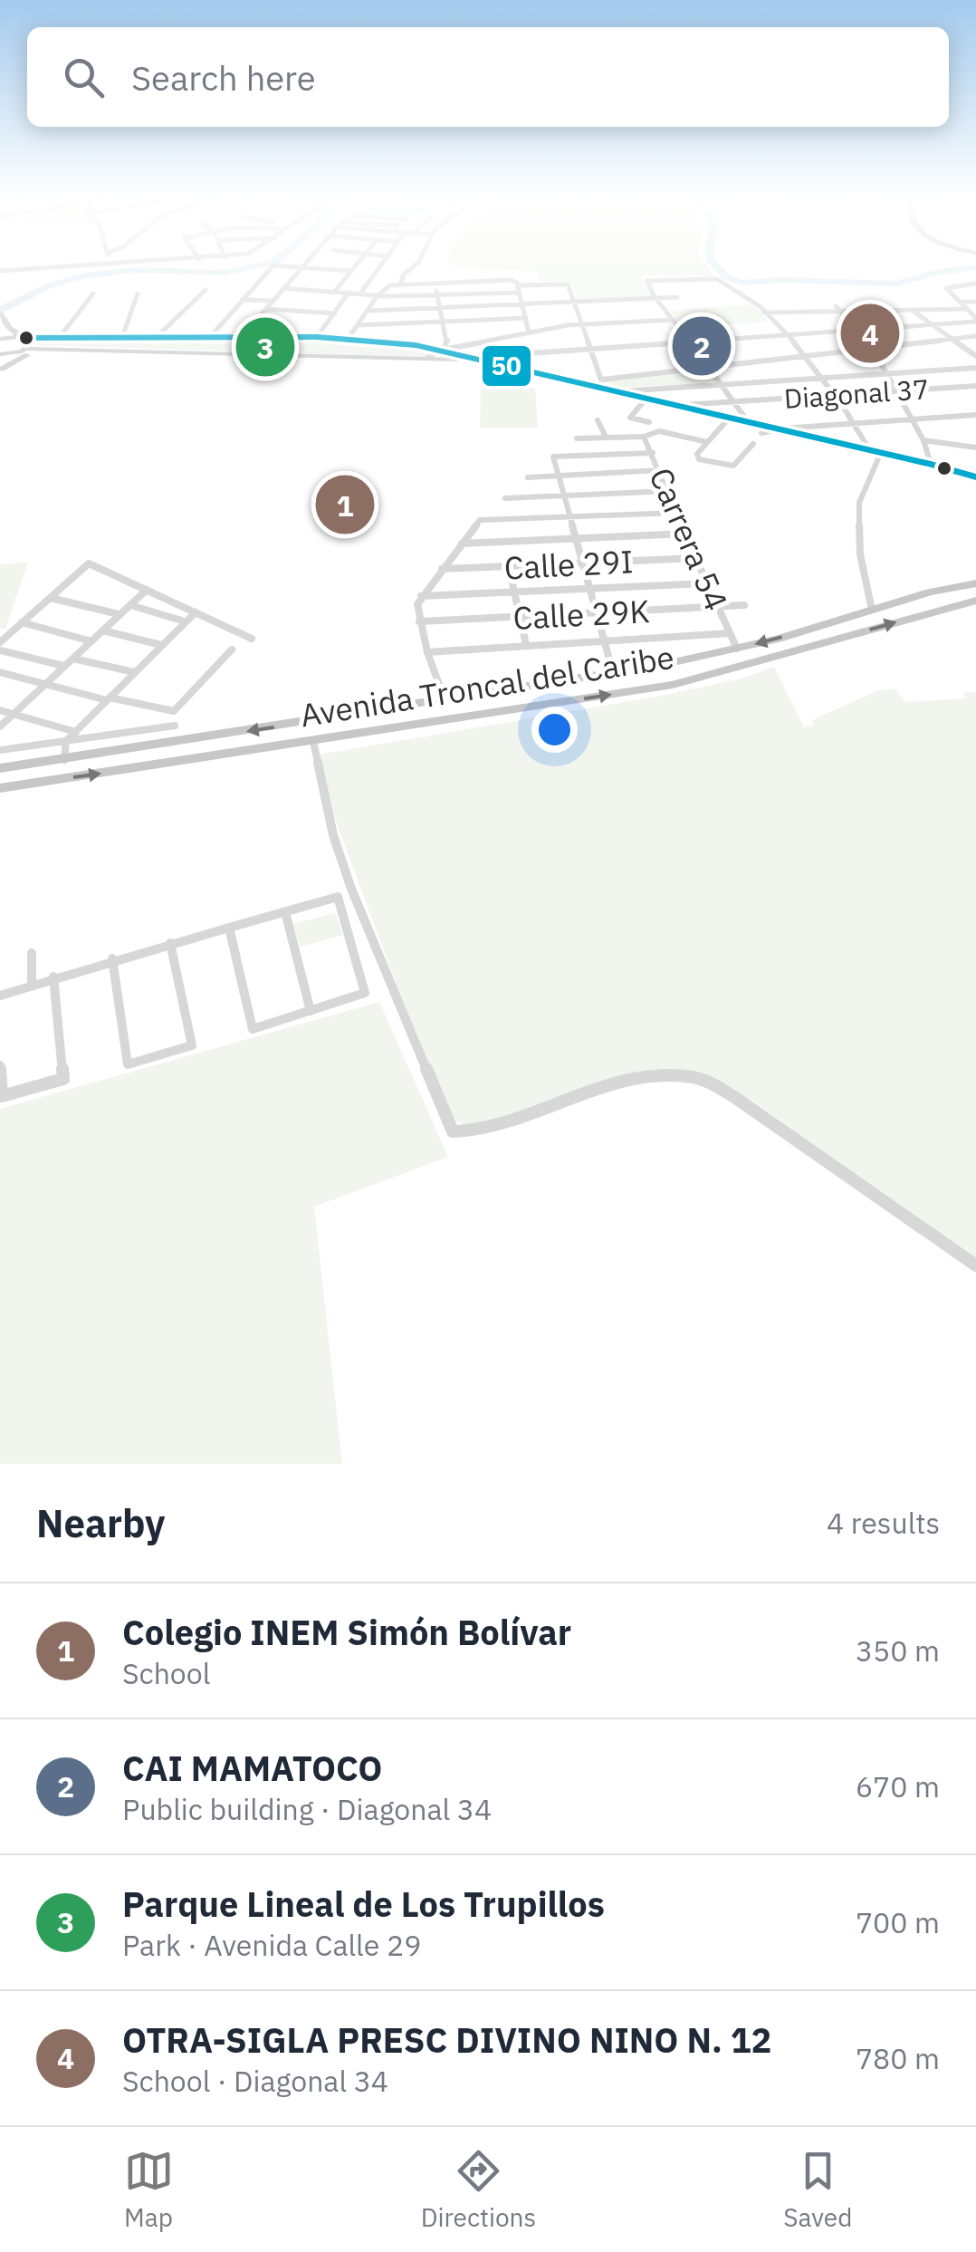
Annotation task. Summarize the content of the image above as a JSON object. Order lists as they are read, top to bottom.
{
  "streets": {
    "highway": ["Avenida Troncal del Caribe"],
    "street": [
      "Diagonal 37",
      "Carrera 54",
      "Calle 29I",
      "Calle 29K"
    ]
  },
  "crossings": [
    ["Carrera 54", "Calle 29I"],
    ["Carrera 54", "Calle 29K"],
    ["Carrera 54", "Avenida Troncal del Caribe"]
  ],
  "lines": ["transit line 50"],
  "page": {
    "search": "Search here",
    "pins": [
      "4",
      "2",
      "3",
      "1"
    ],
    "heading": ["Nearby", "4 results"],
    "list": [
      {
        "mark": "1",
        "name": "Colegio INEM Simón Bolívar",
        "note": "School",
        "value": "350 m"
      },
      {
        "mark": "2",
        "name": "CAI MAMATOCO",
        "note": "Public building · Diagonal 34",
        "value": "670 m"
      },
      {
        "mark": "3",
        "name": "Parque Lineal de Los Trupillos",
        "note": "Park · Avenida Calle 29",
        "value": "700 m"
      },
      {
        "mark": "4",
        "name": "OTRA-SIGLA PRESC DIVINO NINO N. 12",
        "note": "School · Diagonal 34",
        "value": "780 m"
      }
    ],
    "nav": ["Map", "Directions", "Saved"]
  }
}
